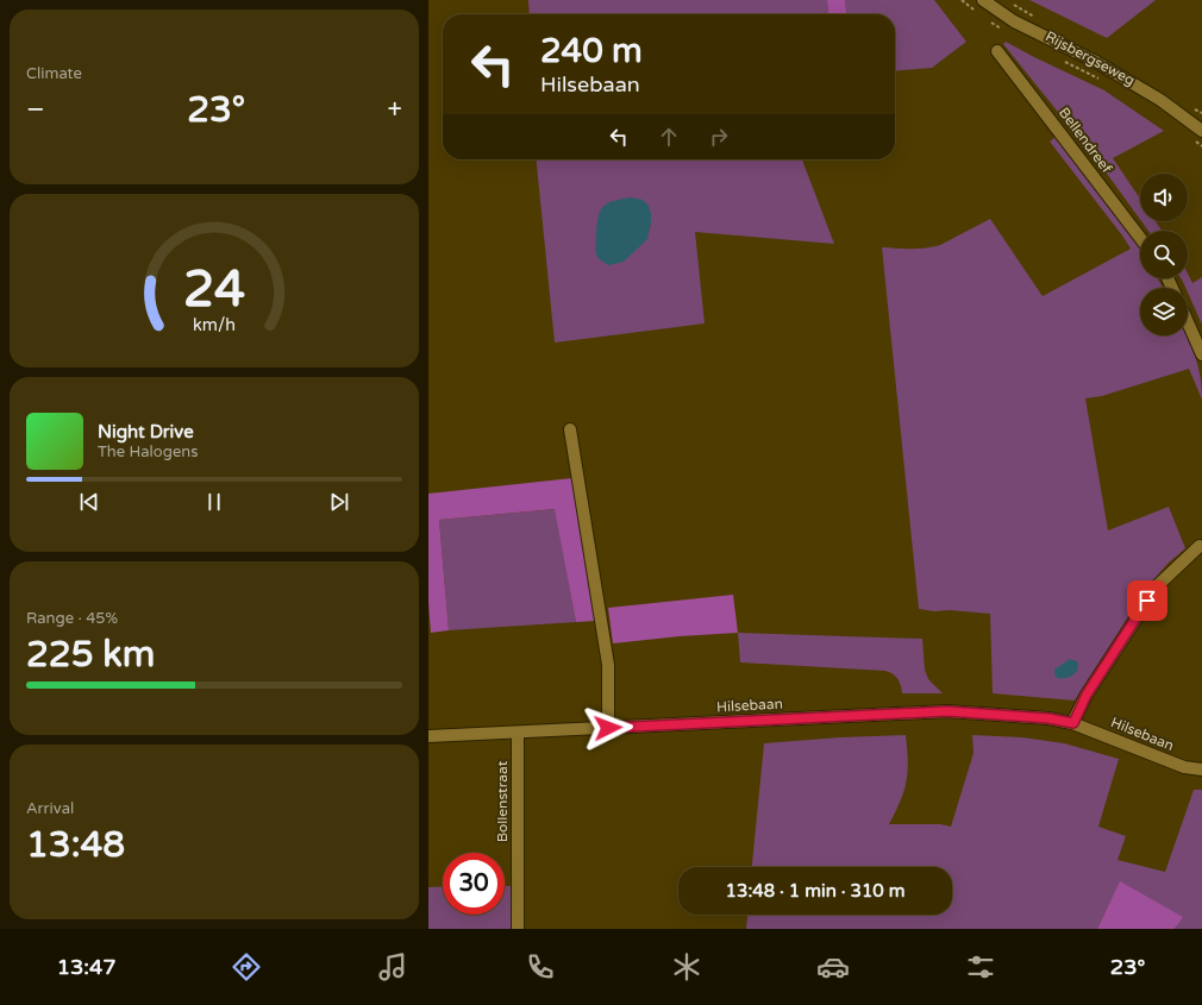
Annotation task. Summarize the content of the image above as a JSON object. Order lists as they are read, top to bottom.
{
  "streets": {
    "street": [
      "Rijsbergseweg",
      "Bellendreef",
      "Hilsebaan",
      "Bollenstraat"
    ]
  },
  "crossings": [
    ["Hilsebaan", "Bollenstraat"]
  ],
  "page": {
    "tile": [
      "Climate",
      ["Range · 45%", "225 km"],
      ["Arrival", "13:48"]
    ],
    "turn": ["240 m", "Hilsebaan"],
    "heat": ["−", "23°", "+"],
    "song": ["Night Drive", "The Halogens"],
    "limit": "30",
    "trip": "13:48 · 1 min · 310 m",
    "tabs": ["13:47", "23°"],
    "gauge": ["24", "km/h"]
  }
}
